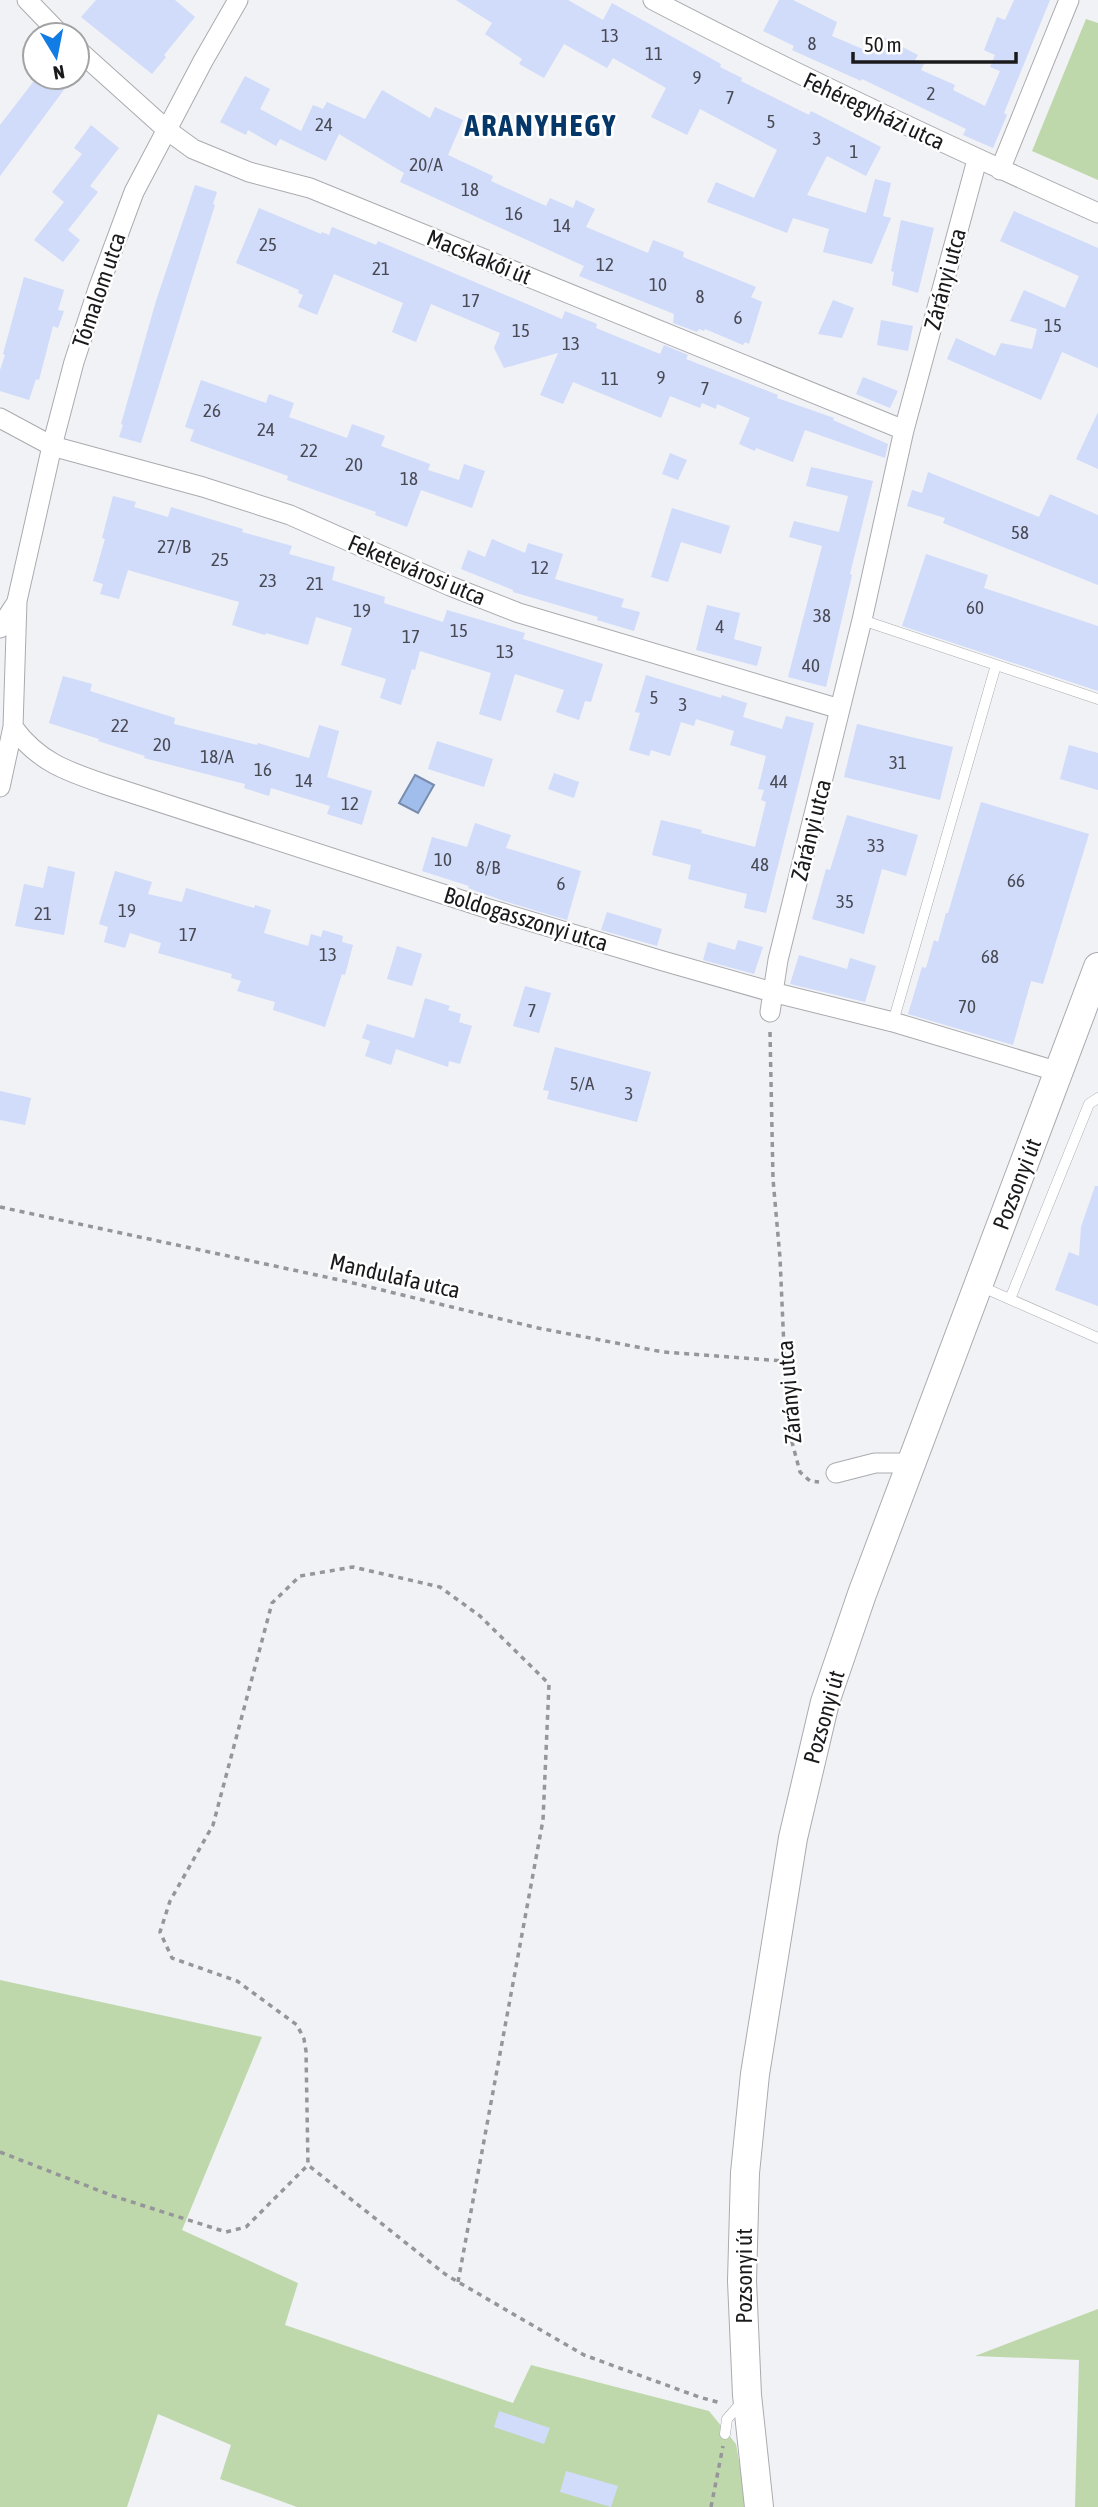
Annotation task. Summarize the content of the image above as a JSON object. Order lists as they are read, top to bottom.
{
  "streets": {
    "main road": ["Pozsonyi út"],
    "street": [
      "Fehéregyházi utca",
      "Macskakői út",
      "Zárányi utca",
      "Tómalom utca",
      "Feketevárosi utca",
      "Boldogasszonyi utca"
    ],
    "path": ["Mandulafa utca"]
  },
  "crossings": [
    ["Fehéregyházi utca", "Zárányi utca"],
    ["Macskakői út", "Zárányi utca"],
    ["Macskakői út", "Tómalom utca"],
    ["Zárányi utca", "Feketevárosi utca"],
    ["Zárányi utca", "Boldogasszonyi utca"],
    ["Zárányi utca", "Mandulafa utca"],
    ["Tómalom utca", "Feketevárosi utca"],
    ["Tómalom utca", "Boldogasszonyi utca"],
    ["Boldogasszonyi utca", "Pozsonyi út"]
  ],
  "districts": ["ARANYHEGY"],
  "house_numbers": [
    "13",
    "8",
    "11",
    "9",
    "2",
    "7",
    "5",
    "24",
    "3",
    "1",
    "20/A",
    "18",
    "16",
    "14",
    "25",
    "12",
    "21",
    "10",
    "8",
    "17",
    "6",
    "15",
    "15",
    "13",
    "9",
    "11",
    "7",
    "26",
    "24",
    "22",
    "20",
    "18",
    "58",
    "27/B",
    "25",
    "12",
    "23",
    "21",
    "60",
    "19",
    "38",
    "4",
    "15",
    "17",
    "13",
    "40",
    "5",
    "3",
    "22",
    "20",
    "18/A",
    "31",
    "16",
    "14",
    "44",
    "12",
    "33",
    "10",
    "48",
    "8/B",
    "66",
    "6",
    "35",
    "19",
    "21",
    "17",
    "13",
    "68",
    "70",
    "7",
    "5/A",
    "3"
  ],
  "scale_bar": "50 m",
  "north": "bottom"
}
